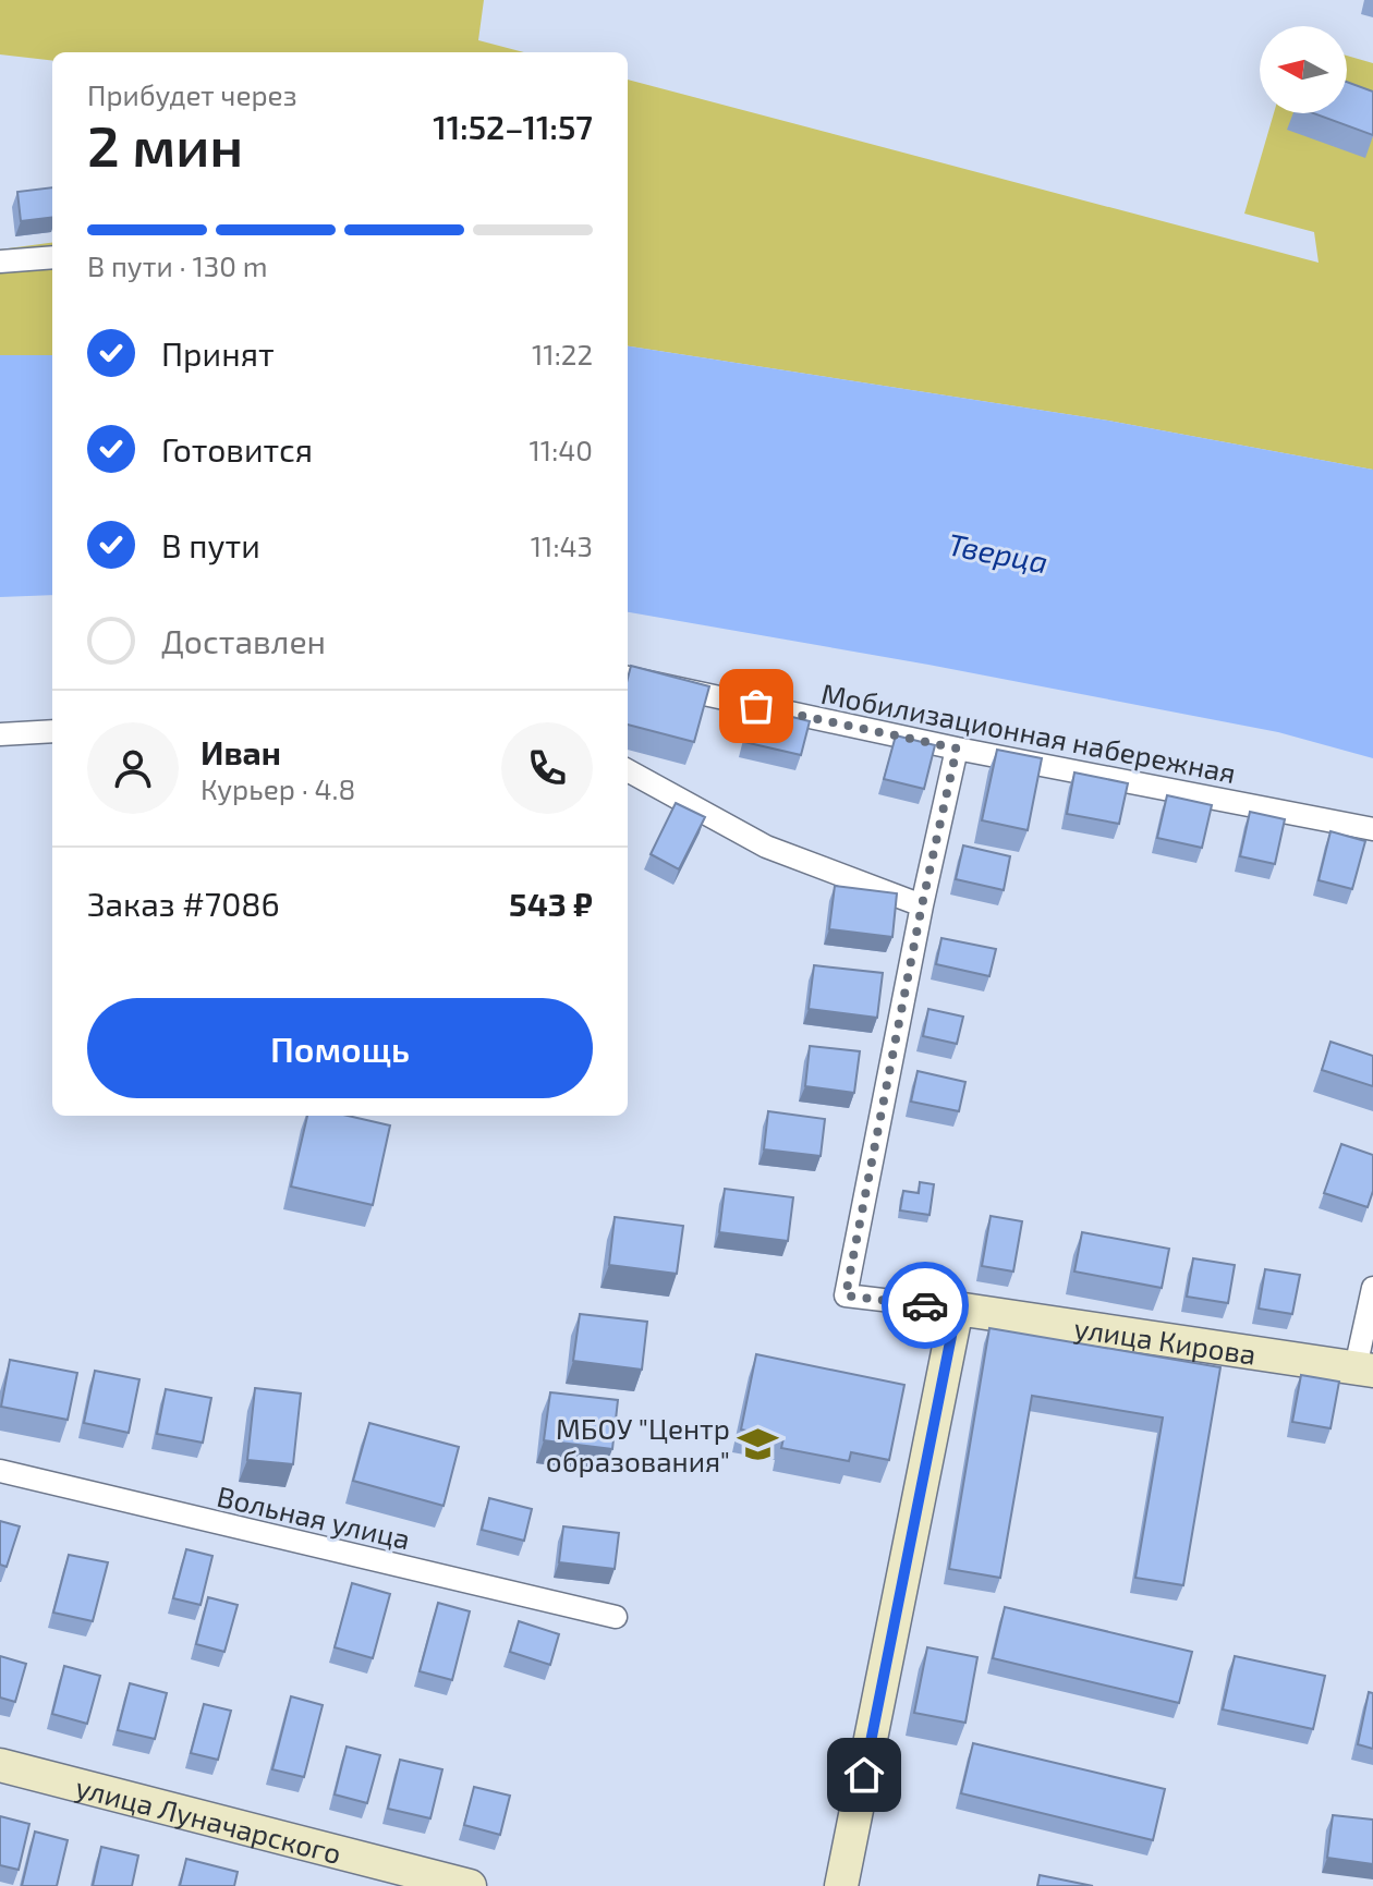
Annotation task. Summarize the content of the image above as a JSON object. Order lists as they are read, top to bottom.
{
  "streets": {
    "street": [
      "Мобилизационная набережная",
      "улица Кирова",
      "Вольная улица",
      "улица Луначарского"
    ]
  },
  "water": ["Тверца"],
  "places": {
    "school or university": ["МБОУ \"Центр образования\""]
  },
  "north": "left",
  "page": {
    "heading": ["2 мин", "Прибудет через", "11:52–11:57"],
    "panel": [
      "Иван",
      "Курьер · 4.8",
      "Заказ #7086",
      "543 ₽"
    ],
    "bar": "В пути · 130 m",
    "list": [
      ["Принят", "11:22"],
      ["Готовится", "11:40"],
      ["В пути", "11:43"],
      "Доставлен"
    ],
    "buttons": "Помощь"
  }
}
